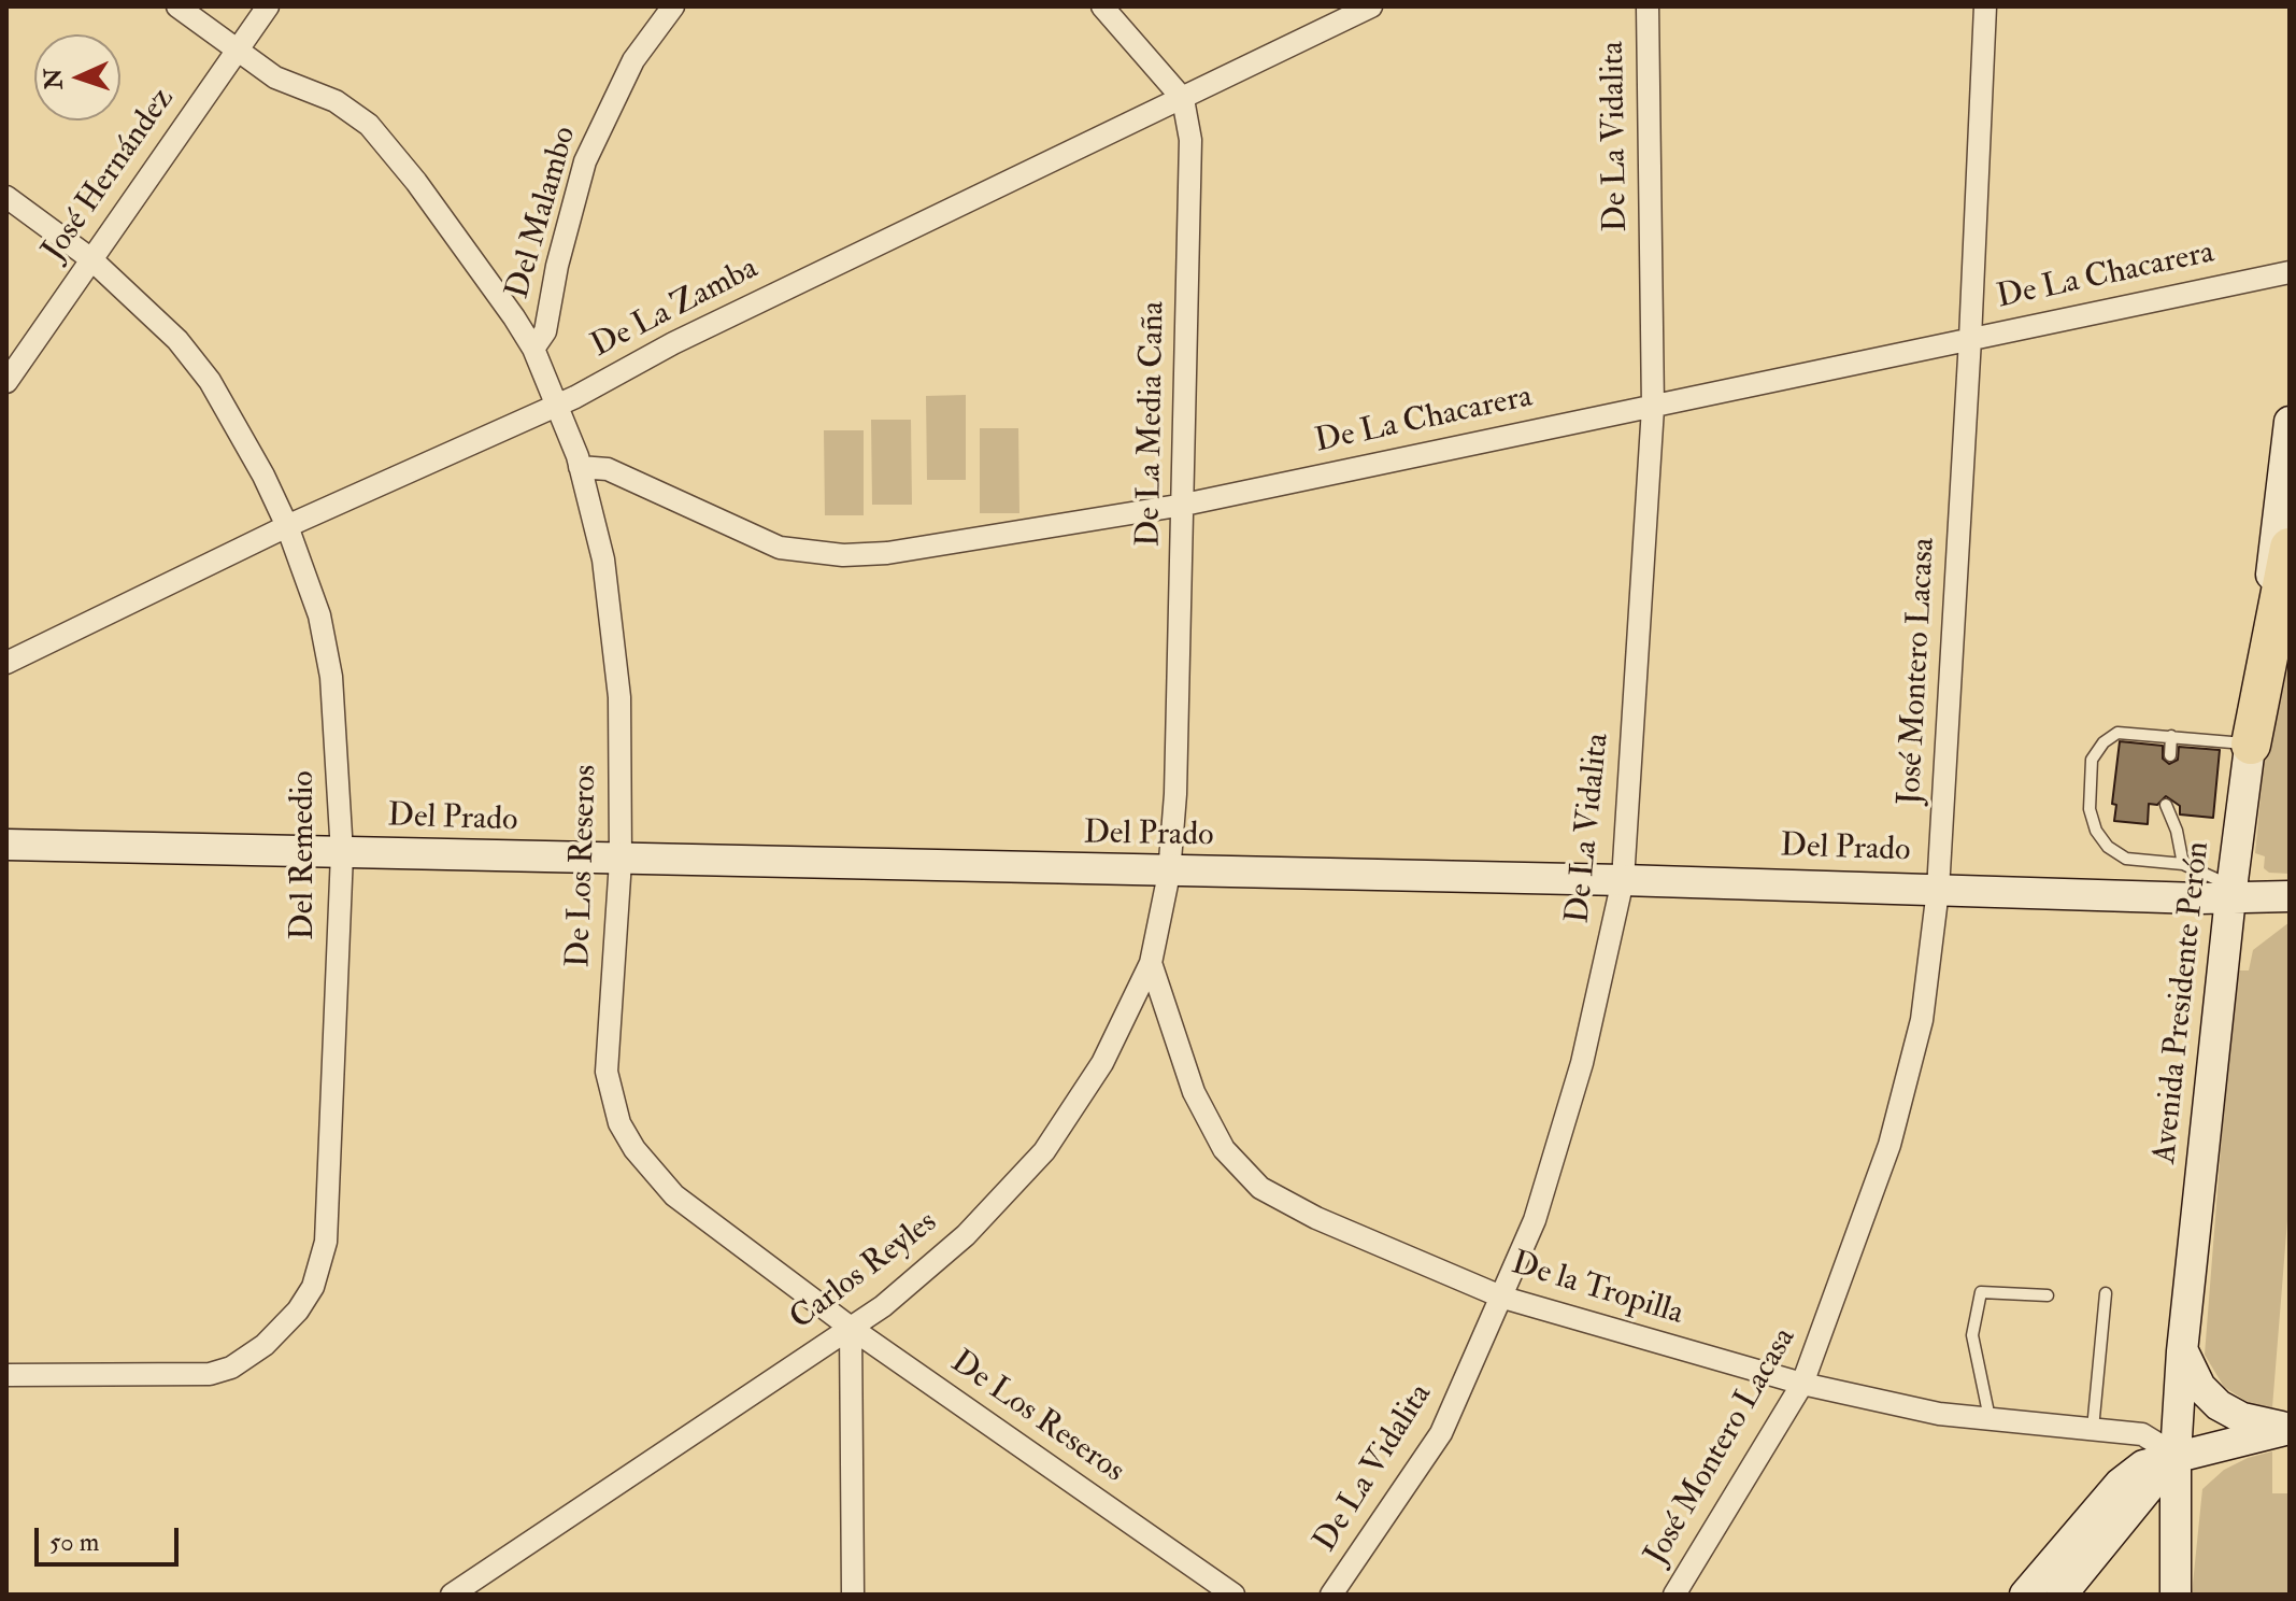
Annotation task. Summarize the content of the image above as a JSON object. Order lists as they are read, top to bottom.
{
  "streets": {
    "street": [
      "De La Vidalita",
      "José Hernández",
      "Del Malambo",
      "De La Chacarera",
      "De La Zamba",
      "De La Media Caña",
      "José Montero Lacasa",
      "Del Prado",
      "Del Remedio",
      "De Los Reseros",
      "Avenida Presidente Perón",
      "Carlos Reyles",
      "De la Tropilla"
    ]
  },
  "crossings": [
    ["De La Vidalita", "De La Chacarera"],
    ["De La Vidalita", "Del Prado"],
    ["De La Vidalita", "De la Tropilla"],
    ["José Hernández", "Del Remedio"],
    ["José Hernández", "De Los Reseros"],
    ["Del Malambo", "De Los Reseros"],
    ["De La Chacarera", "De La Media Caña"],
    ["De La Chacarera", "José Montero Lacasa"],
    ["De La Chacarera", "De Los Reseros"],
    ["De La Zamba", "De La Media Caña"],
    ["De La Zamba", "Del Remedio"],
    ["De La Zamba", "De Los Reseros"],
    ["De La Media Caña", "Del Prado"],
    ["De La Media Caña", "Carlos Reyles"],
    ["José Montero Lacasa", "Del Prado"],
    ["José Montero Lacasa", "De la Tropilla"],
    ["Del Prado", "Del Remedio"],
    ["Del Prado", "De Los Reseros"],
    ["Del Prado", "Avenida Presidente Perón"],
    ["Del Prado", "Carlos Reyles"],
    ["De Los Reseros", "Carlos Reyles"],
    ["Avenida Presidente Perón", "De la Tropilla"],
    ["Carlos Reyles", "De la Tropilla"]
  ],
  "scale_bar": "50 m",
  "north": "left"
}
